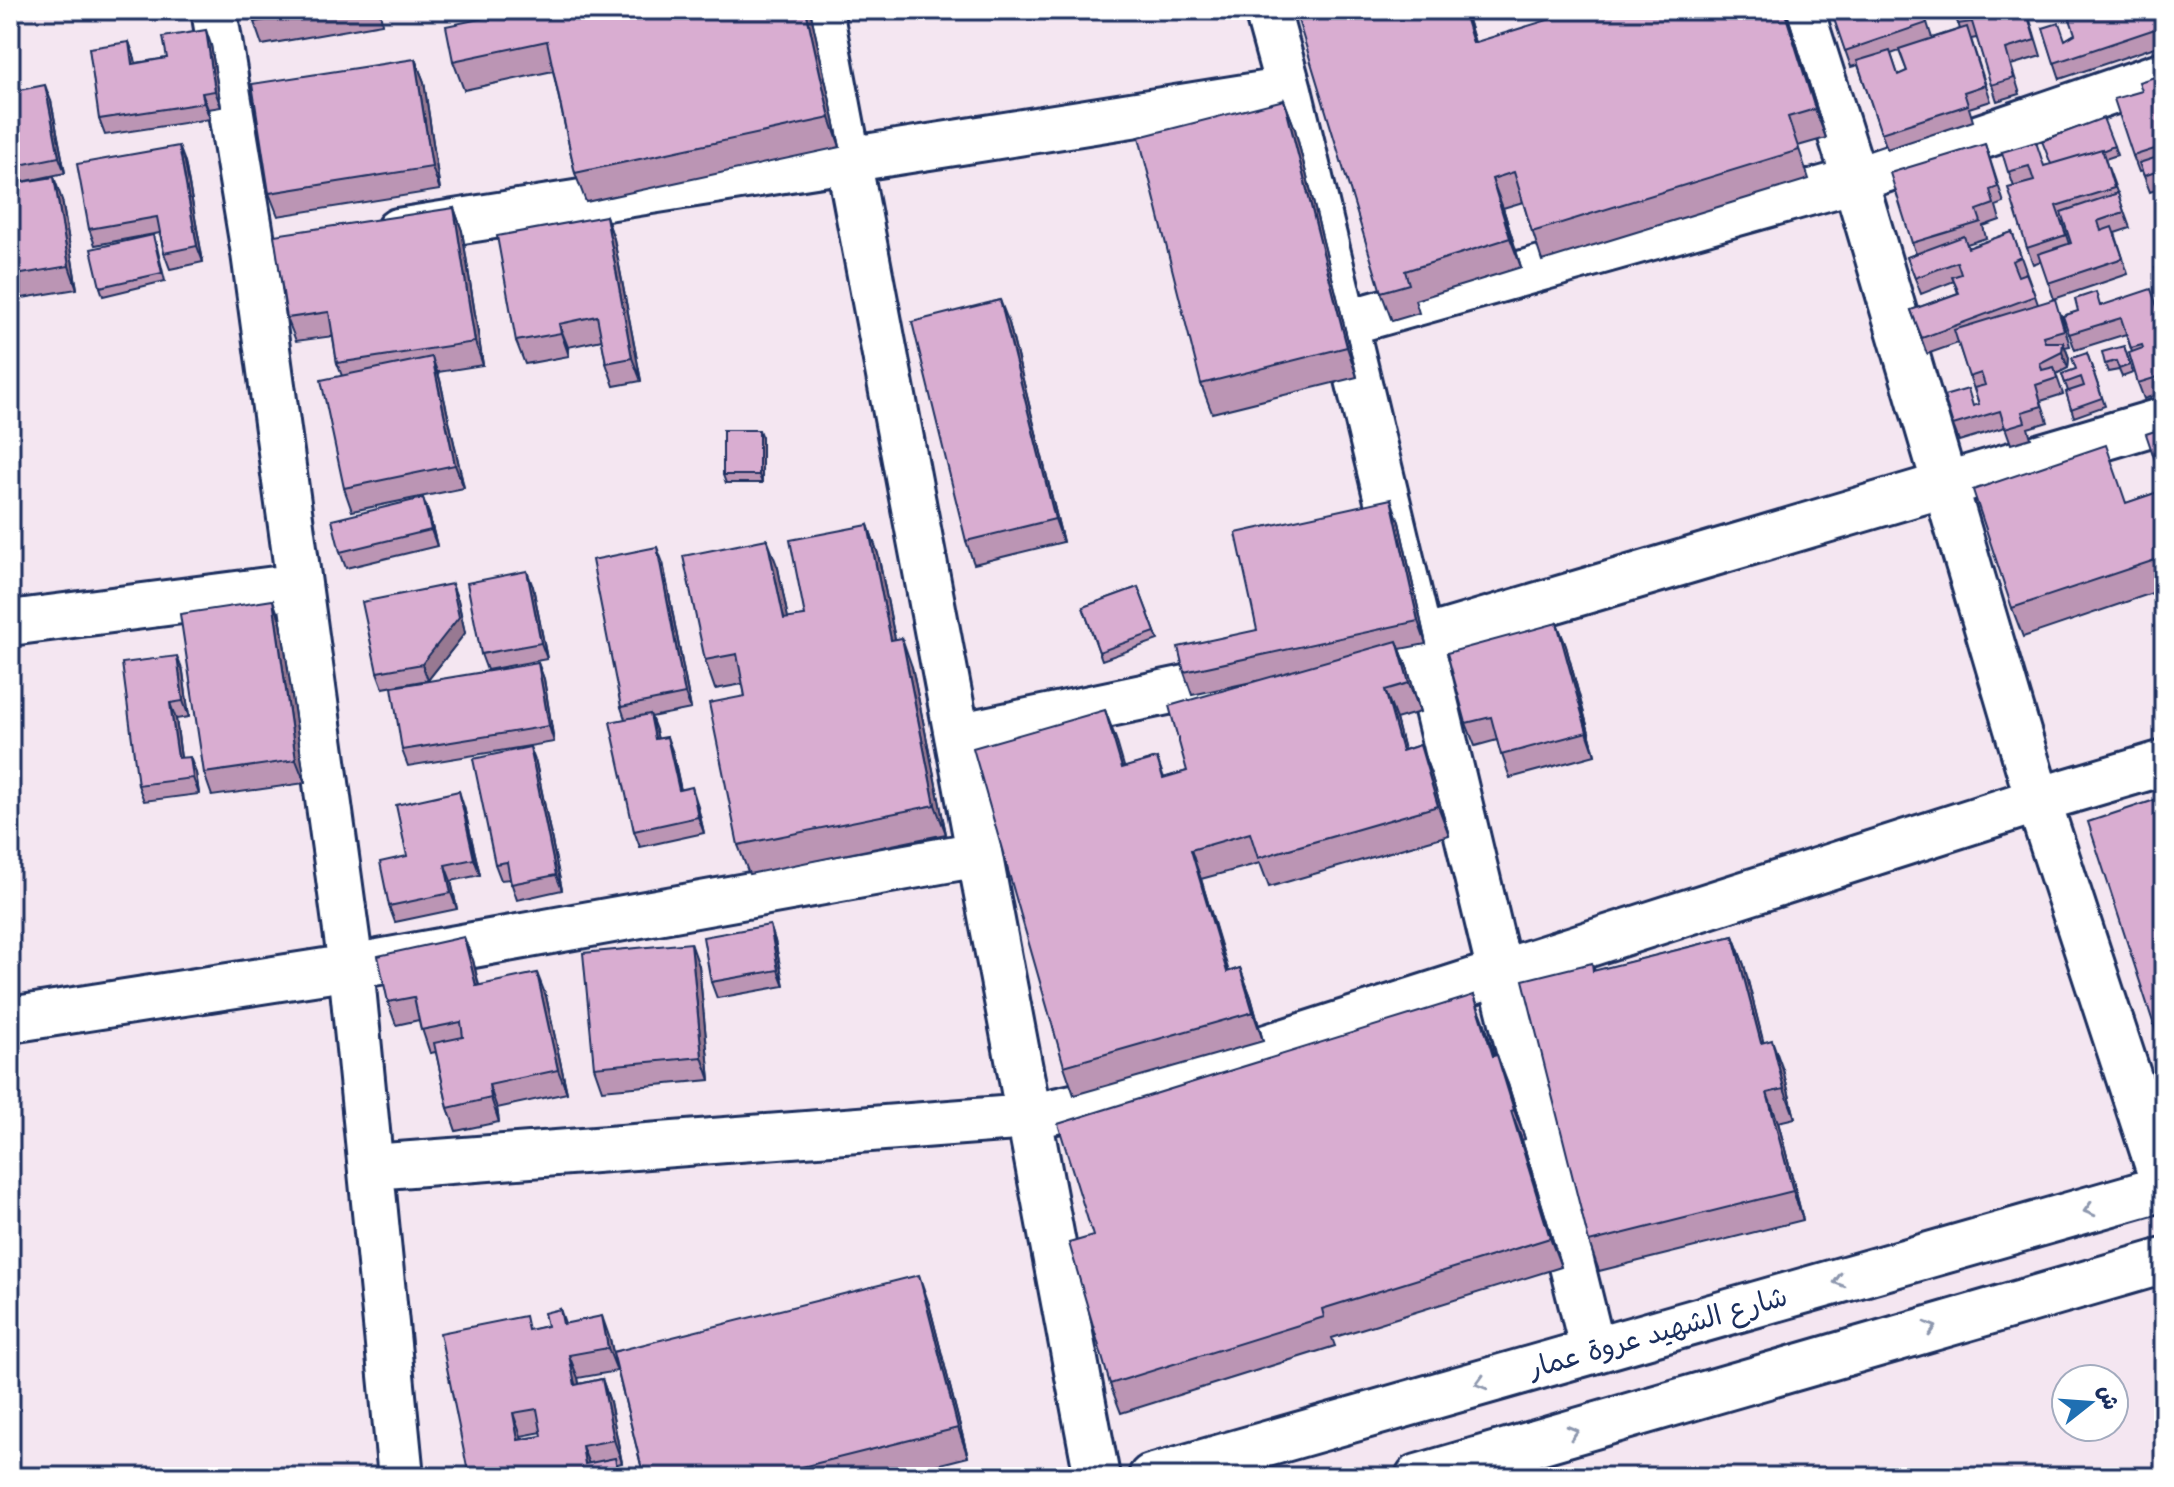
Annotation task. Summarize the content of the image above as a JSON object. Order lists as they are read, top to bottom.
{
  "streets": {
    "street": ["شارع الشهيد عروة عمار"]
  },
  "north": "right"
}
